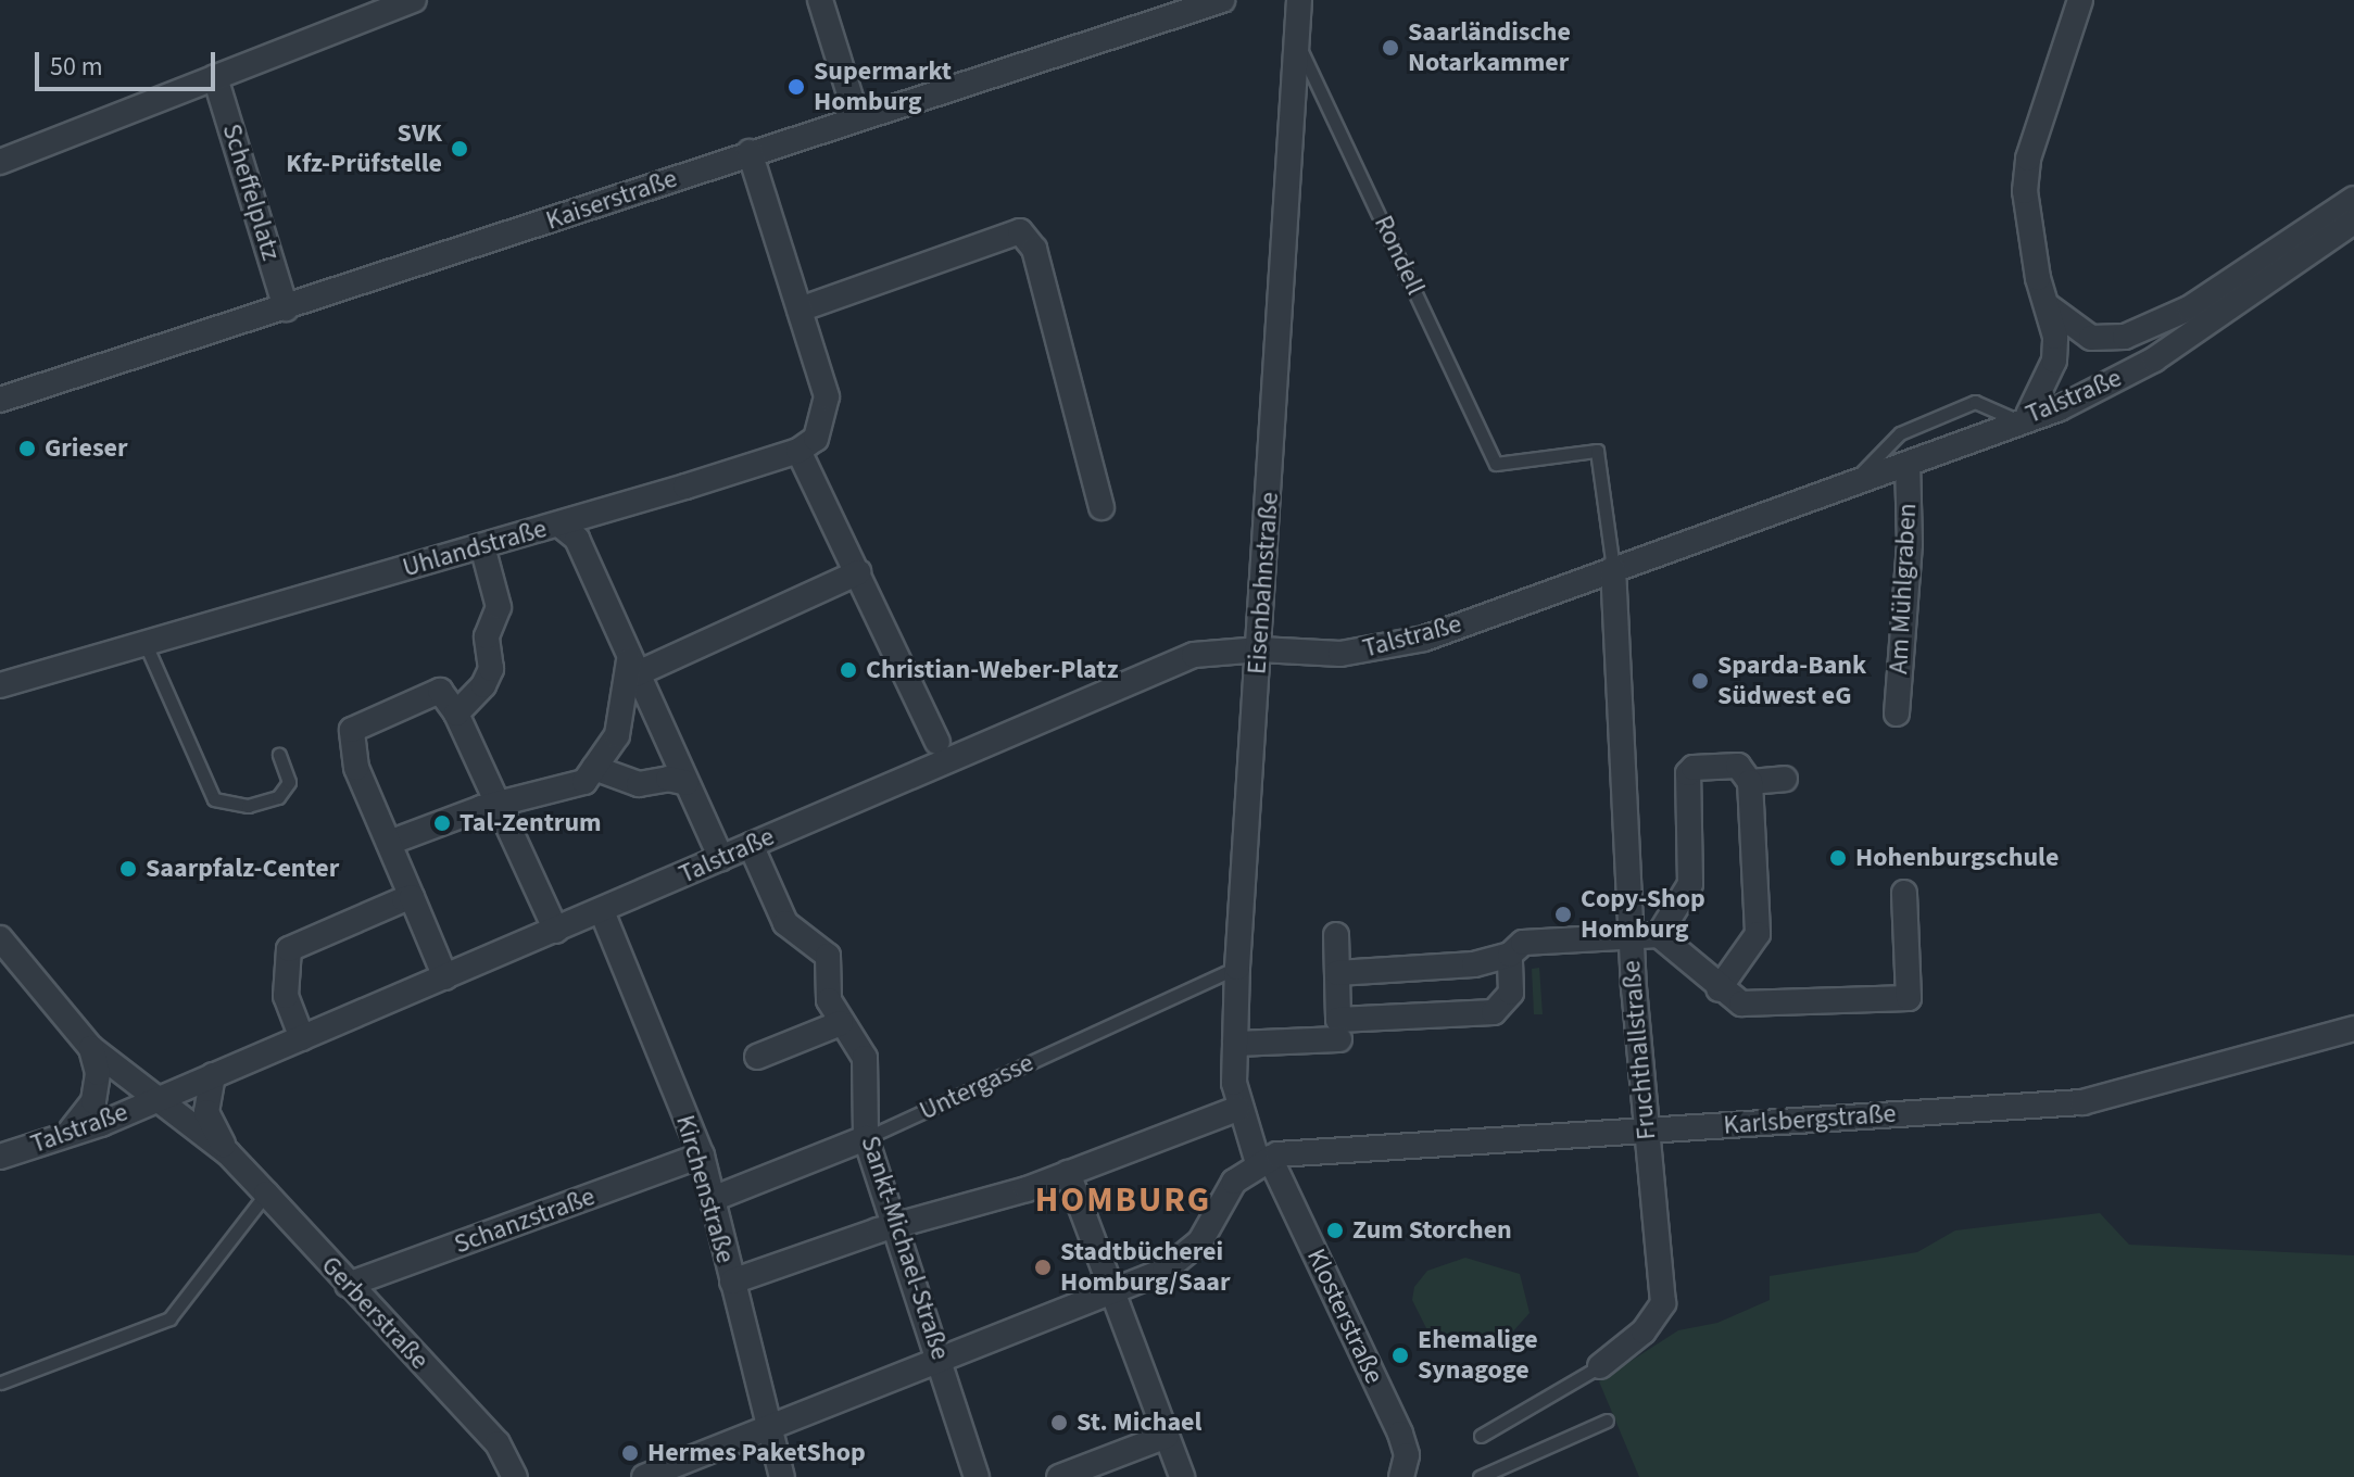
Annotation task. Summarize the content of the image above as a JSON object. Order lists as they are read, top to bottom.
{
  "streets": {
    "street": [
      "Scheffelplatz",
      "Kaiserstraße",
      "Talstraße",
      "Uhlandstraße",
      "Eisenbahnstraße",
      "Am Mühlgraben",
      "Fruchthallstraße",
      "Untergasse",
      "Karlsbergstraße",
      "Kirchenstraße",
      "Schanzstraße",
      "Sankt-Michael-Straße",
      "Gerberstraße",
      "Klosterstraße"
    ],
    "lane": ["Rondell"]
  },
  "crossings": [
    ["Scheffelplatz", "Kaiserstraße"],
    ["Rondell", "Talstraße"],
    ["Rondell", "Eisenbahnstraße"],
    ["Rondell", "Fruchthallstraße"],
    ["Talstraße", "Eisenbahnstraße"],
    ["Talstraße", "Am Mühlgraben"],
    ["Talstraße", "Fruchthallstraße"],
    ["Talstraße", "Kirchenstraße"],
    ["Talstraße", "Sankt-Michael-Straße"],
    ["Talstraße", "Gerberstraße"],
    ["Eisenbahnstraße", "Untergasse"],
    ["Eisenbahnstraße", "Karlsbergstraße"],
    ["Eisenbahnstraße", "Klosterstraße"],
    ["Fruchthallstraße", "Karlsbergstraße"],
    ["Untergasse", "Kirchenstraße"],
    ["Untergasse", "Sankt-Michael-Straße"],
    ["Karlsbergstraße", "Klosterstraße"],
    ["Kirchenstraße", "Schanzstraße"],
    ["Schanzstraße", "Gerberstraße"]
  ],
  "districts": ["HOMBURG"],
  "places": [
    "Saarländische Notarkammer",
    "Supermarkt Homburg",
    "SVK Kfz-Prüfstelle",
    "Grieser",
    "Christian-Weber-Platz",
    "Sparda-Bank Südwest eG",
    "Tal-Zentrum",
    "Hohenburgschule",
    "Saarpfalz-Center",
    "Copy-Shop Homburg",
    "Zum Storchen",
    "Stadtbücherei Homburg/Saar",
    "Ehemalige Synagoge",
    "St. Michael",
    "Hermes PaketShop"
  ],
  "scale_bar": "50 m"
}
